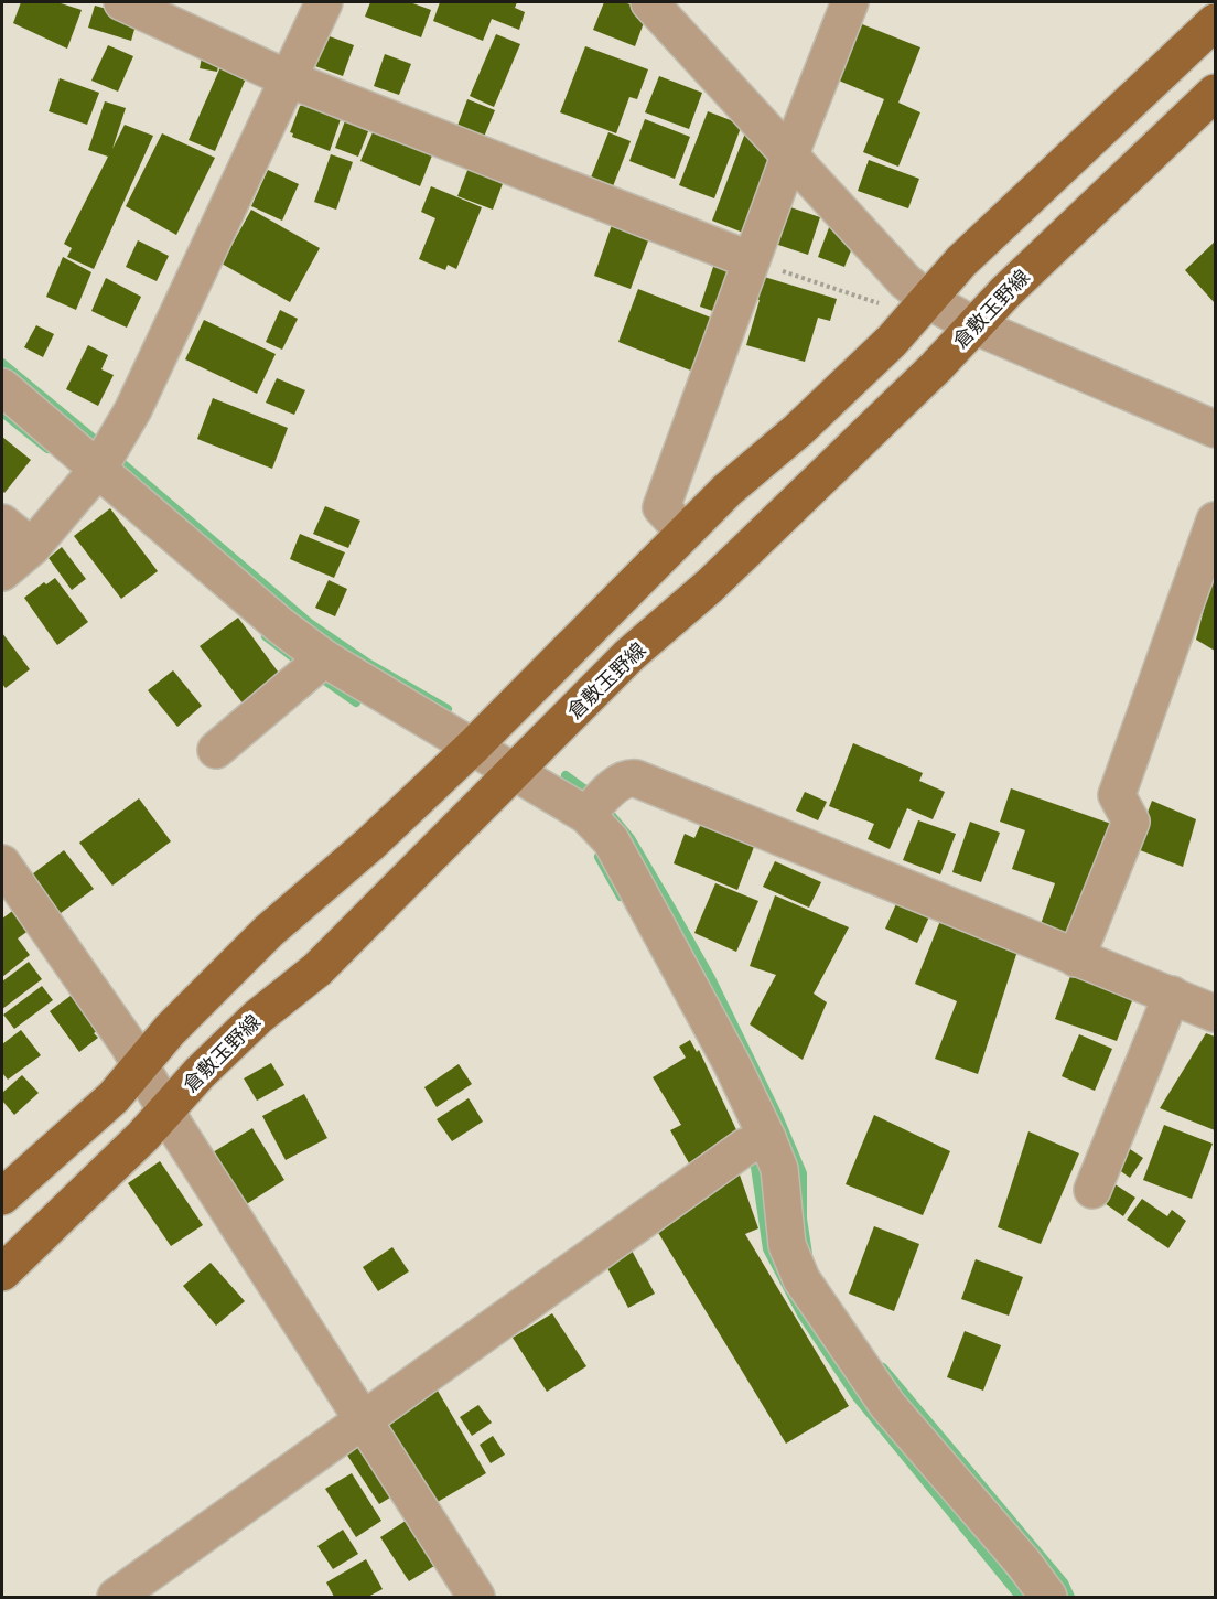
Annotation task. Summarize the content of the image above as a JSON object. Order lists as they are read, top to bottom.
{
  "streets": {
    "main road": ["倉敷玉野線"]
  }
}
